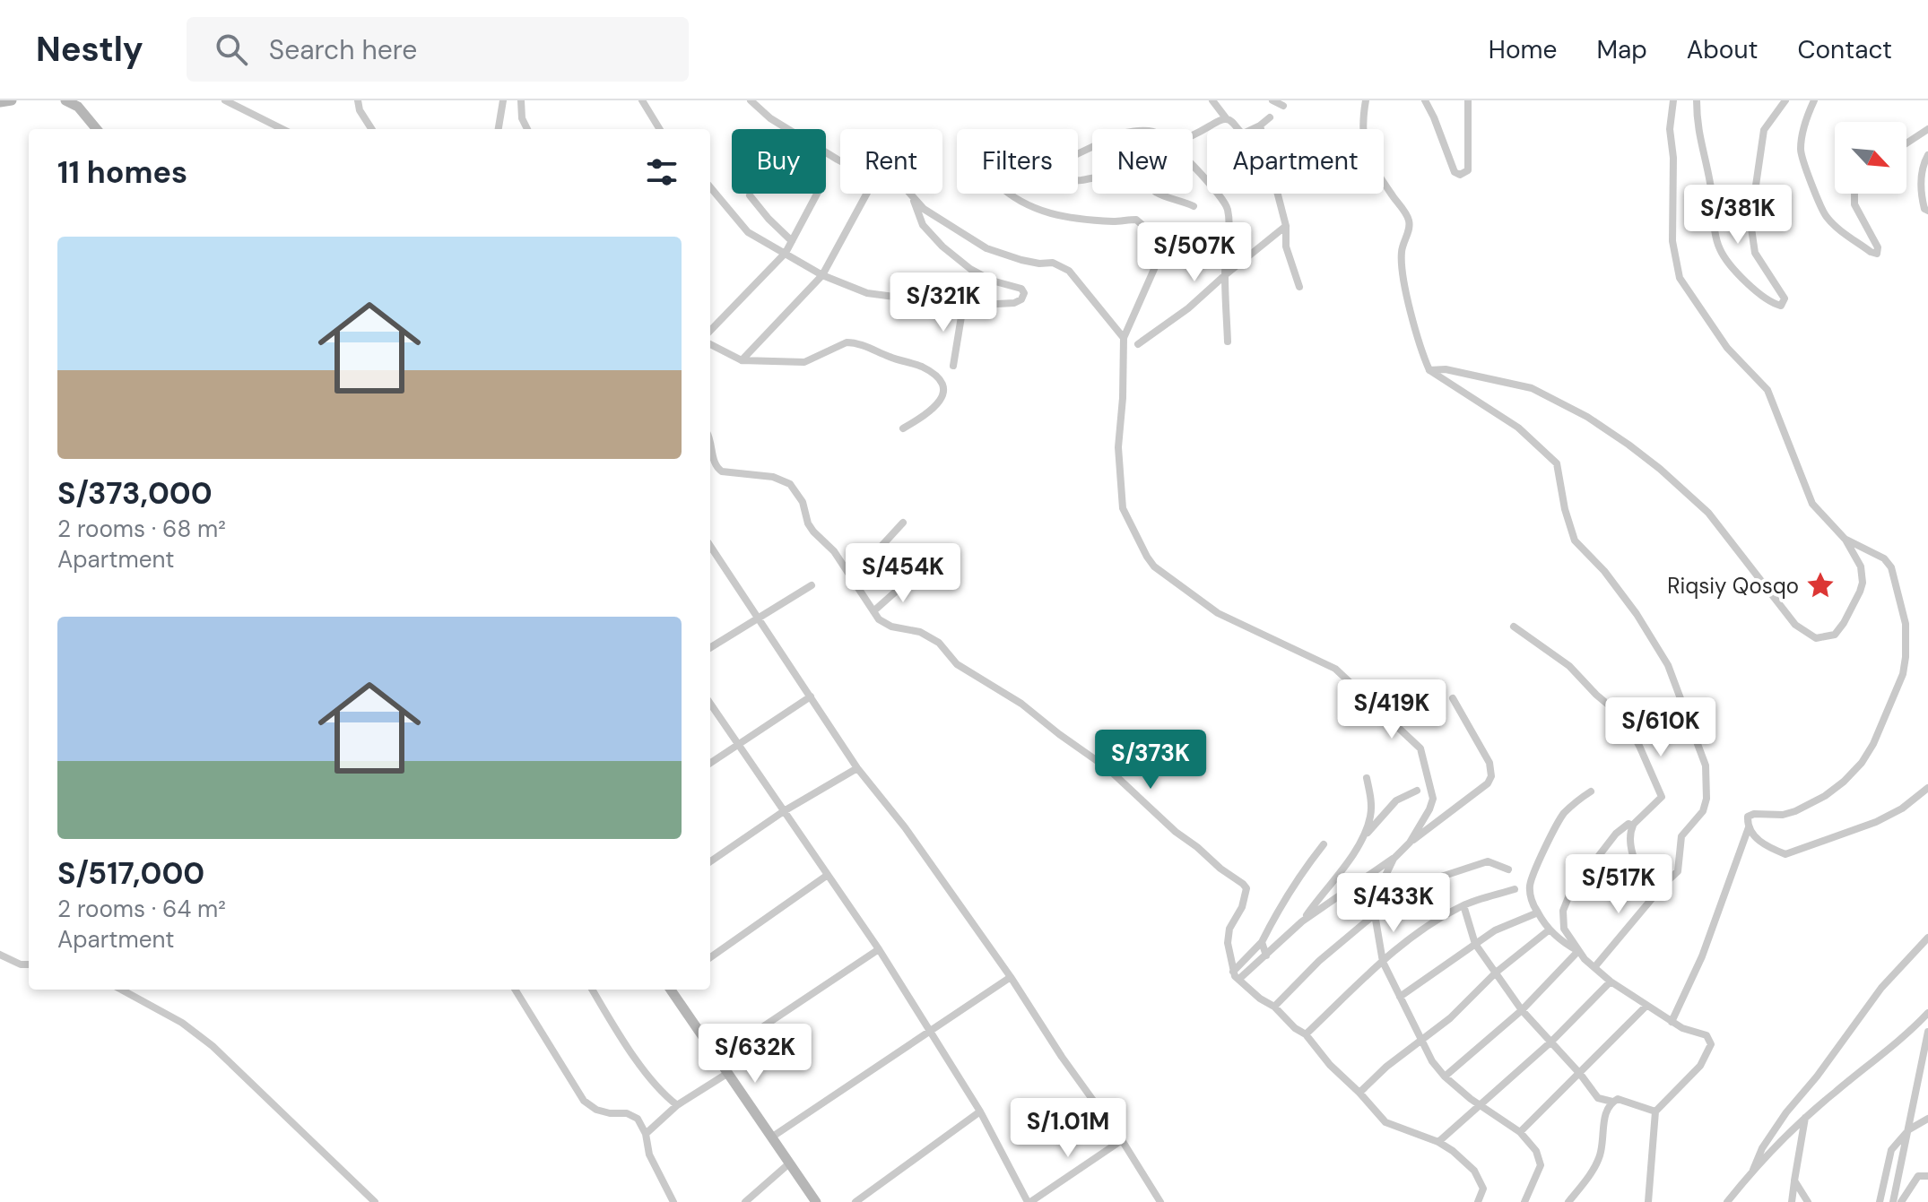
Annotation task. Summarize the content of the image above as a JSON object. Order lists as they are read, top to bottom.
{
  "places": {
    "place": ["Riqsiy Qosqo"]
  },
  "north": "bottom right",
  "page": {
    "header": "Nestly",
    "search": "Search here",
    "nav": [
      "Home",
      "Map",
      "About",
      "Contact"
    ],
    "chip": [
      "Buy",
      "Rent",
      "Filters",
      "New",
      "Apartment"
    ],
    "heading": "11 homes",
    "price": [
      "S/381K",
      "S/507K",
      "S/321K",
      "S/454K",
      "S/419K",
      "S/610K",
      "S/373K",
      "S/517K",
      "S/433K",
      "S/632K",
      "S/1.01M"
    ],
    "list": [
      {
        "name": "S/373,000",
        "note": "2 rooms · 68 m² · Apartment"
      },
      {
        "name": "S/517,000",
        "note": "2 rooms · 64 m² · Apartment"
      }
    ]
  }
}
